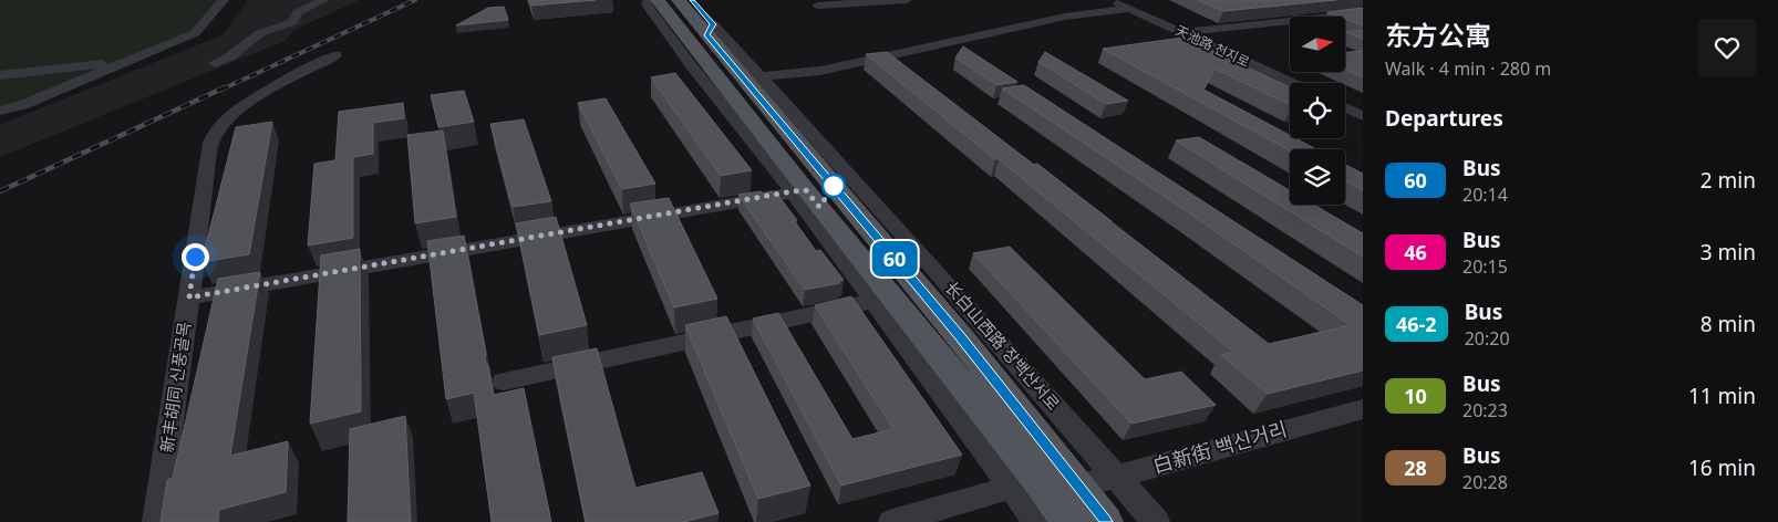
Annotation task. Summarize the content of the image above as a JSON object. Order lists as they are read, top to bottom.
{
  "streets": {
    "main road": ["长白山西路 장백산서로"],
    "street": ["天池路 천지로", "新丰胡同 신풍골목", "白新街 백신거리"]
  },
  "crossings": [
    ["长白山西路 장백산서로", "白新街 백신거리"]
  ],
  "lines": ["bus line 60"],
  "north": "right",
  "page": {
    "on_map": "60",
    "heading": [
      ["东方公寓", "Walk · 4 min · 280 m"],
      "Departures"
    ],
    "list": [
      {
        "mark": "60",
        "name": "Bus",
        "note": "20:14",
        "value": "2 min"
      },
      {
        "mark": "46",
        "name": "Bus",
        "note": "20:15",
        "value": "3 min"
      },
      {
        "mark": "46-2",
        "name": "Bus",
        "note": "20:20",
        "value": "8 min"
      },
      {
        "mark": "10",
        "name": "Bus",
        "note": "20:23",
        "value": "11 min"
      },
      {
        "mark": "28",
        "name": "Bus",
        "note": "20:28",
        "value": "16 min"
      }
    ]
  }
}
